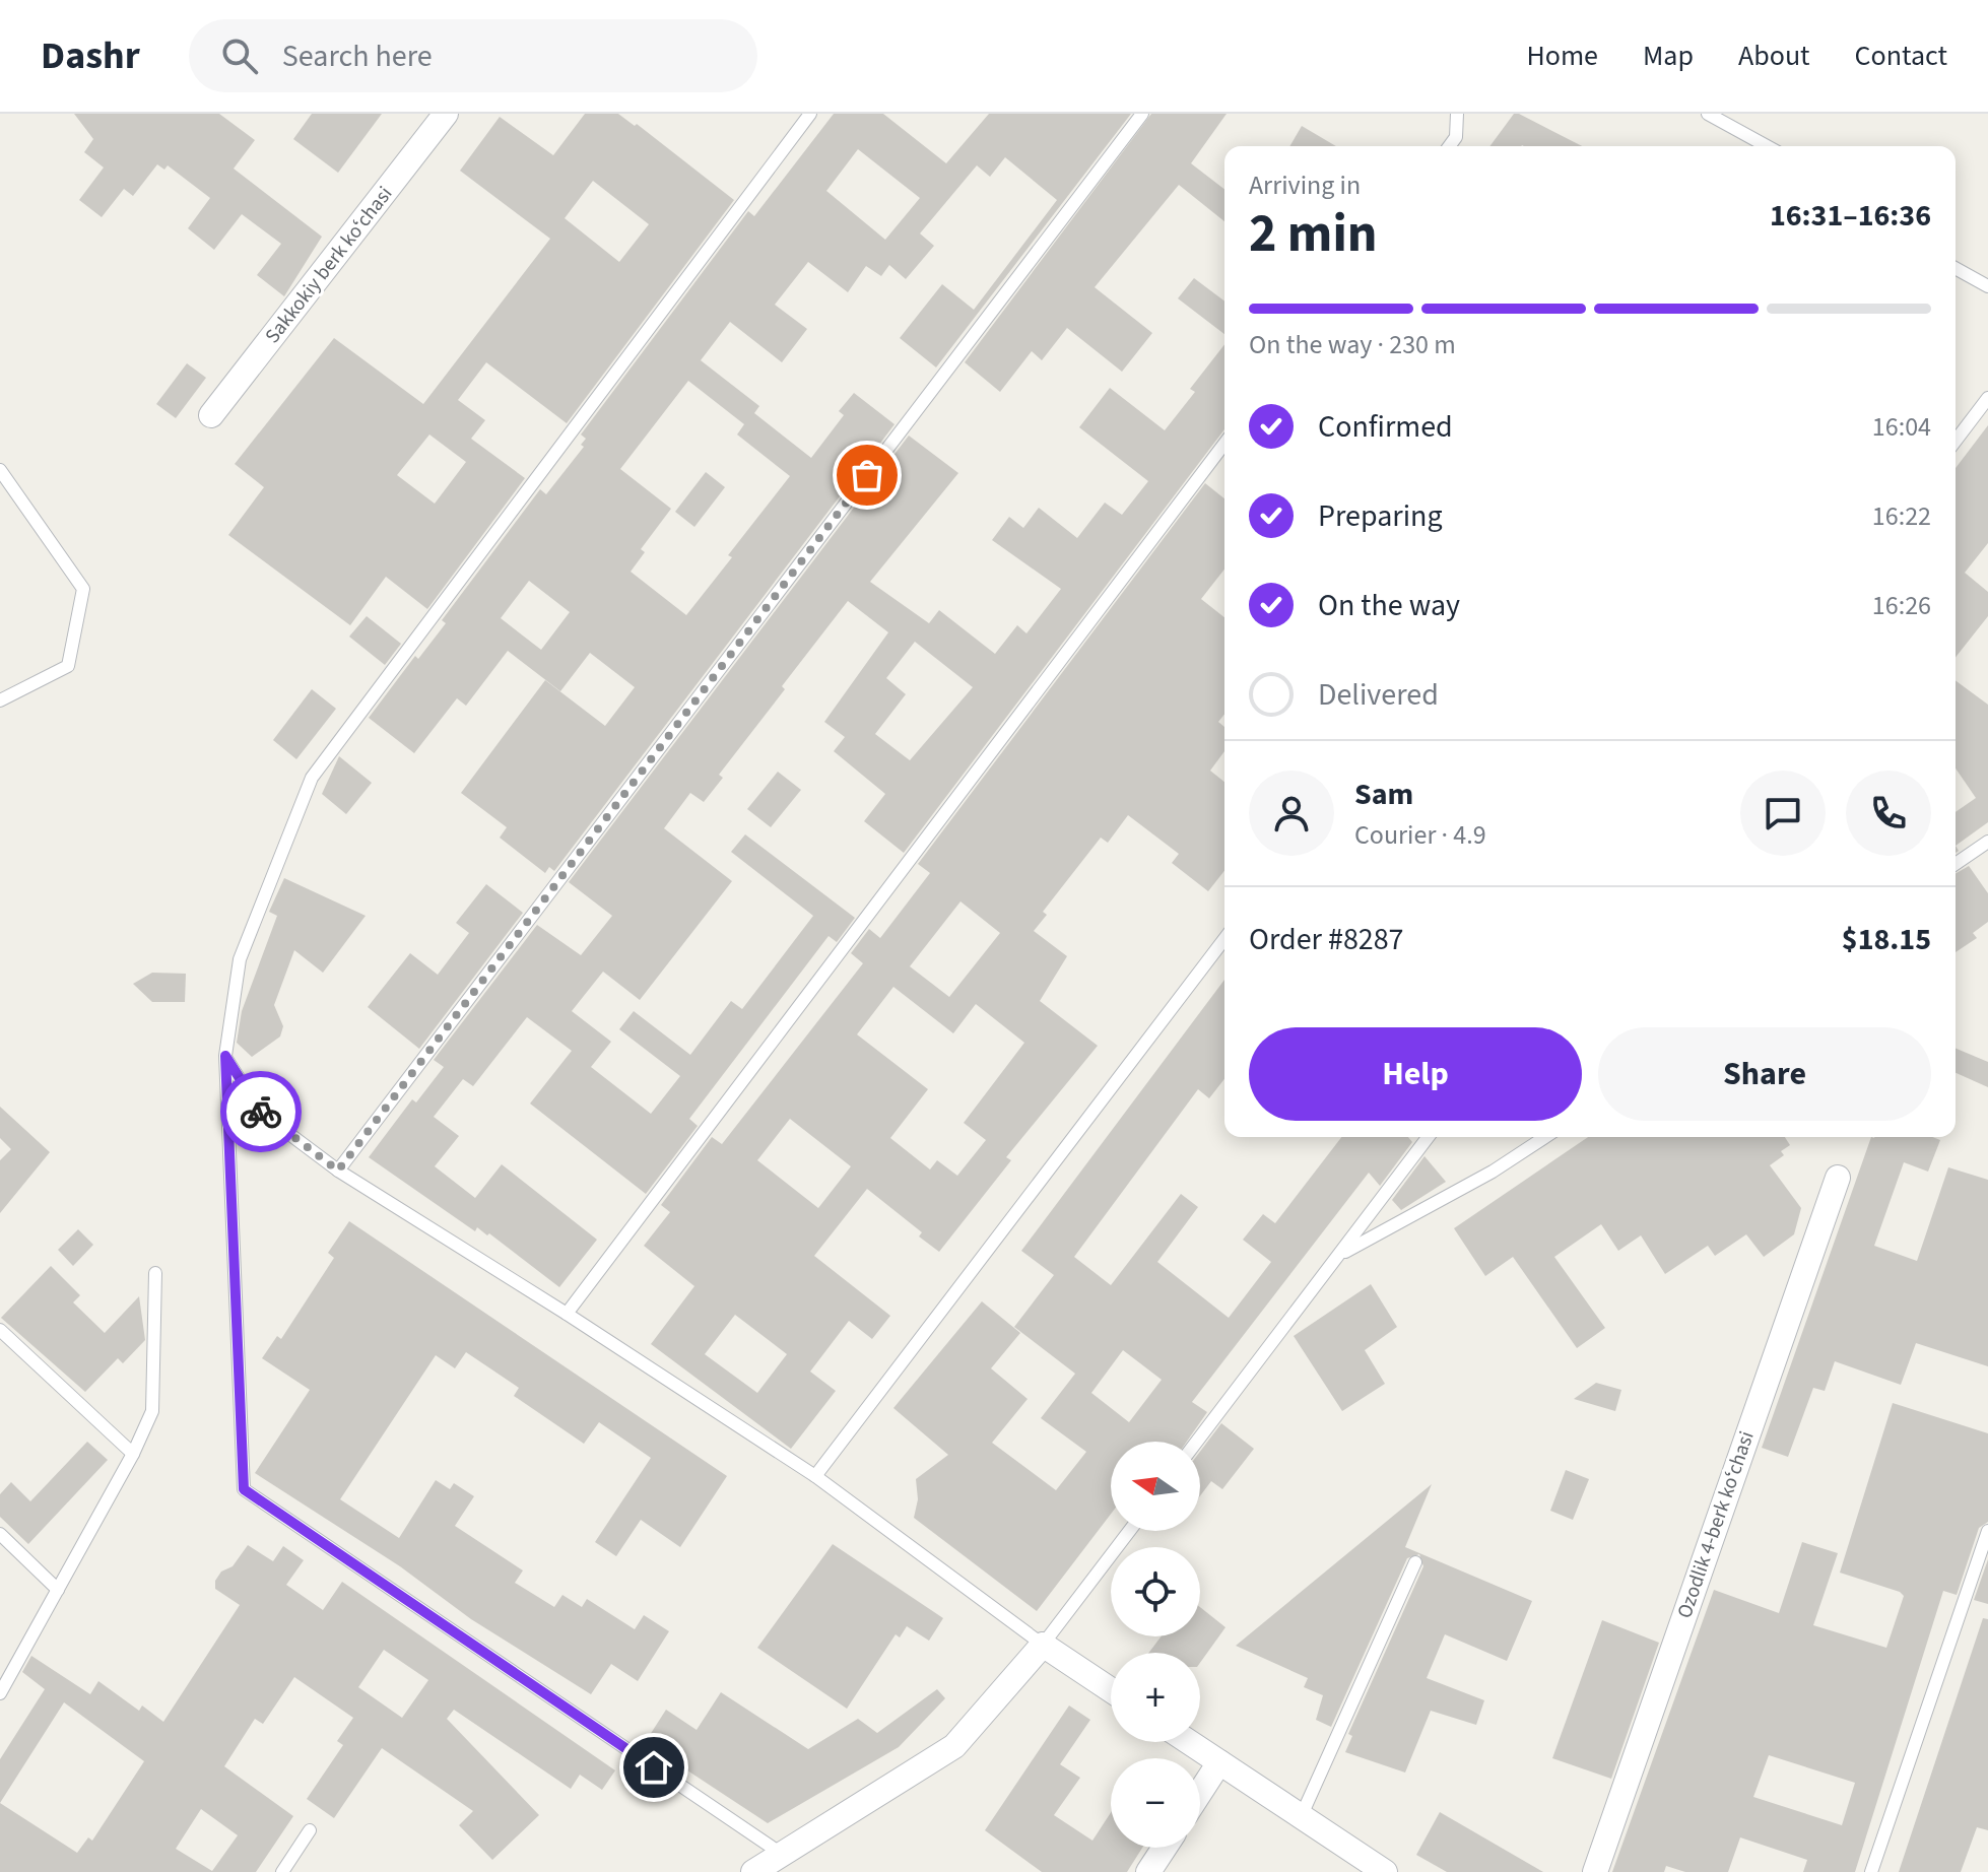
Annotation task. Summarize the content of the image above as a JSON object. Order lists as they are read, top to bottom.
{
  "streets": {
    "street": ["Sakkokiy berk koʻchasi", "Ozodlik 4-berk koʻchasi"]
  },
  "north": "left",
  "page": {
    "header": "Dashr",
    "search": "Search here",
    "nav": [
      "Home",
      "Map",
      "About",
      "Contact"
    ],
    "heading": ["2 min", "Arriving in", "16:31–16:36"],
    "panel": [
      "Sam",
      "Courier · 4.9",
      "Order #8287",
      "$18.15"
    ],
    "bar": "On the way · 230 m",
    "list": [
      ["Confirmed", "16:04"],
      ["Preparing", "16:22"],
      ["On the way", "16:26"],
      "Delivered"
    ],
    "buttons": ["Help", "Share"],
    "map_buttons": ["+", "−"]
  }
}
